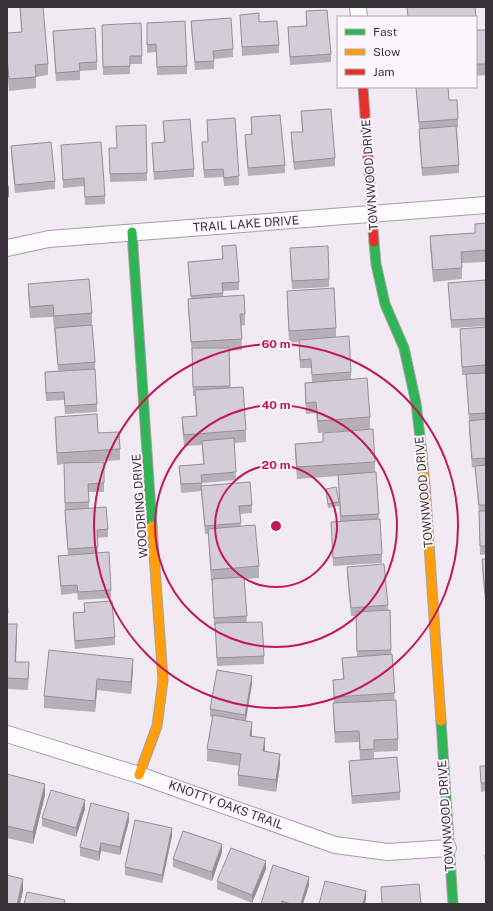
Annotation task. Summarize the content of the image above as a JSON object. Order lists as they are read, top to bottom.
{
  "streets": {
    "street": [
      "TOWNWOOD DRIVE",
      "TRAIL LAKE DRIVE",
      "WOODRING DRIVE",
      "KNOTTY OAKS TRAIL"
    ]
  },
  "crossings": [
    ["TOWNWOOD DRIVE", "TRAIL LAKE DRIVE"],
    ["TOWNWOOD DRIVE", "KNOTTY OAKS TRAIL"],
    ["TRAIL LAKE DRIVE", "WOODRING DRIVE"],
    ["WOODRING DRIVE", "KNOTTY OAKS TRAIL"]
  ],
  "legend": ["Fast", "Slow", "Jam"],
  "rings": ["60 m", "40 m", "20 m"]
}
